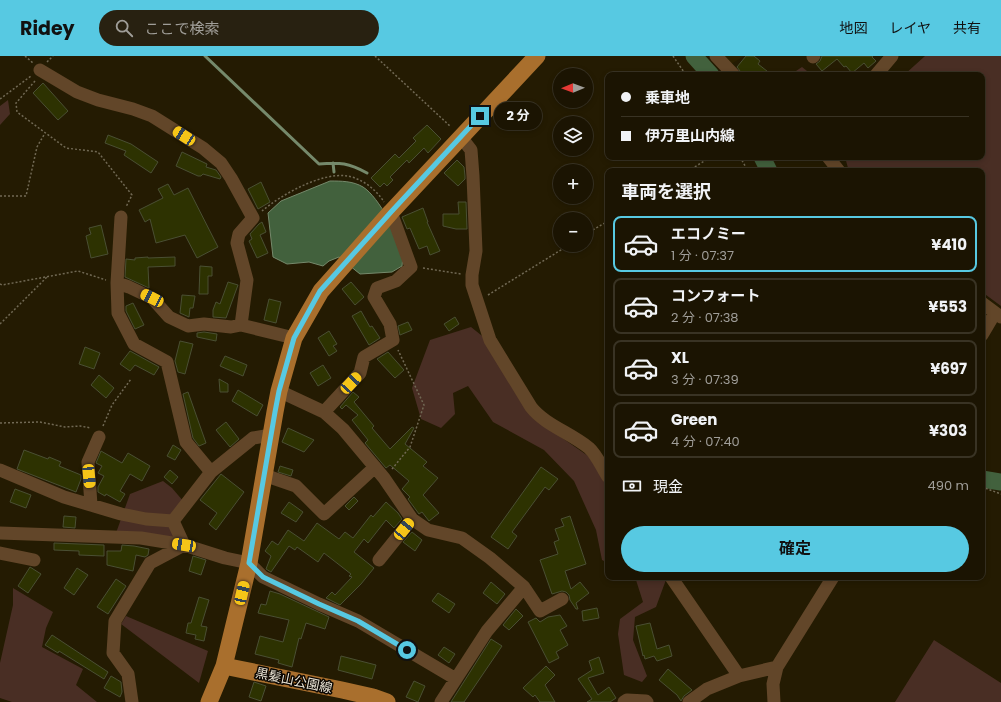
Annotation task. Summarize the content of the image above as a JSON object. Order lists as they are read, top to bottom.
{
  "streets": {
    "main road": ["黒髪山公園線"]
  },
  "north": "left",
  "page": {
    "header": "Ridey",
    "search": "ここで検索",
    "nav": ["地図", "レイヤ", "共有"],
    "map_buttons": ["+", "−"],
    "banner": ["乗車地", "伊万里山内線"],
    "bubble": "2 分",
    "heading": "車両を選択",
    "list": [
      {
        "name": "エコノミー",
        "note": "1 分 · 07:37",
        "value": "¥410"
      },
      {
        "name": "コンフォート",
        "note": "2 分 · 07:38",
        "value": "¥553"
      },
      {
        "name": "XL",
        "note": "3 分 · 07:39",
        "value": "¥697"
      },
      {
        "name": "Green",
        "note": "4 分 · 07:40",
        "value": "¥303"
      }
    ],
    "pay": ["現金", "490 m"],
    "buttons": "確定"
  }
}
